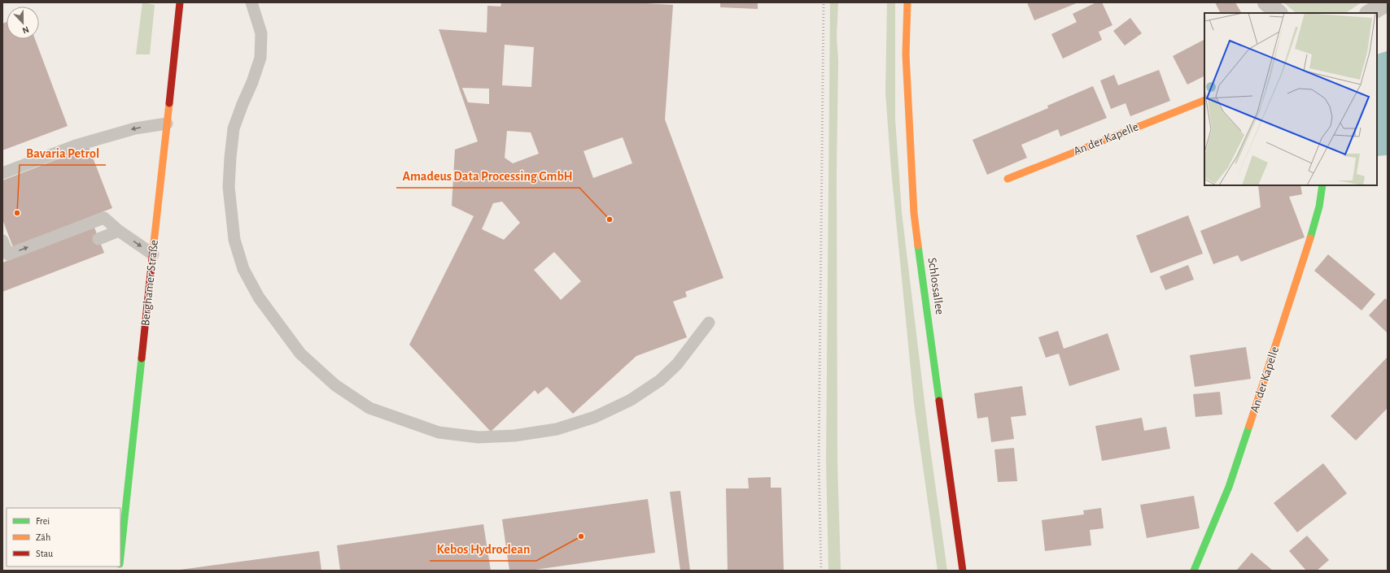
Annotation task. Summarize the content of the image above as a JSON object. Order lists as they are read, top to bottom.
{
  "streets": {
    "street": ["An der Kapelle", "Berghamer Straße", "Schlossallee"]
  },
  "places": ["Bavaria Petrol", "Amadeus Data Processing GmbH", "Kebos Hydroclean"],
  "legend": ["Frei", "Zäh", "Stau"],
  "north": "bottom"
}
